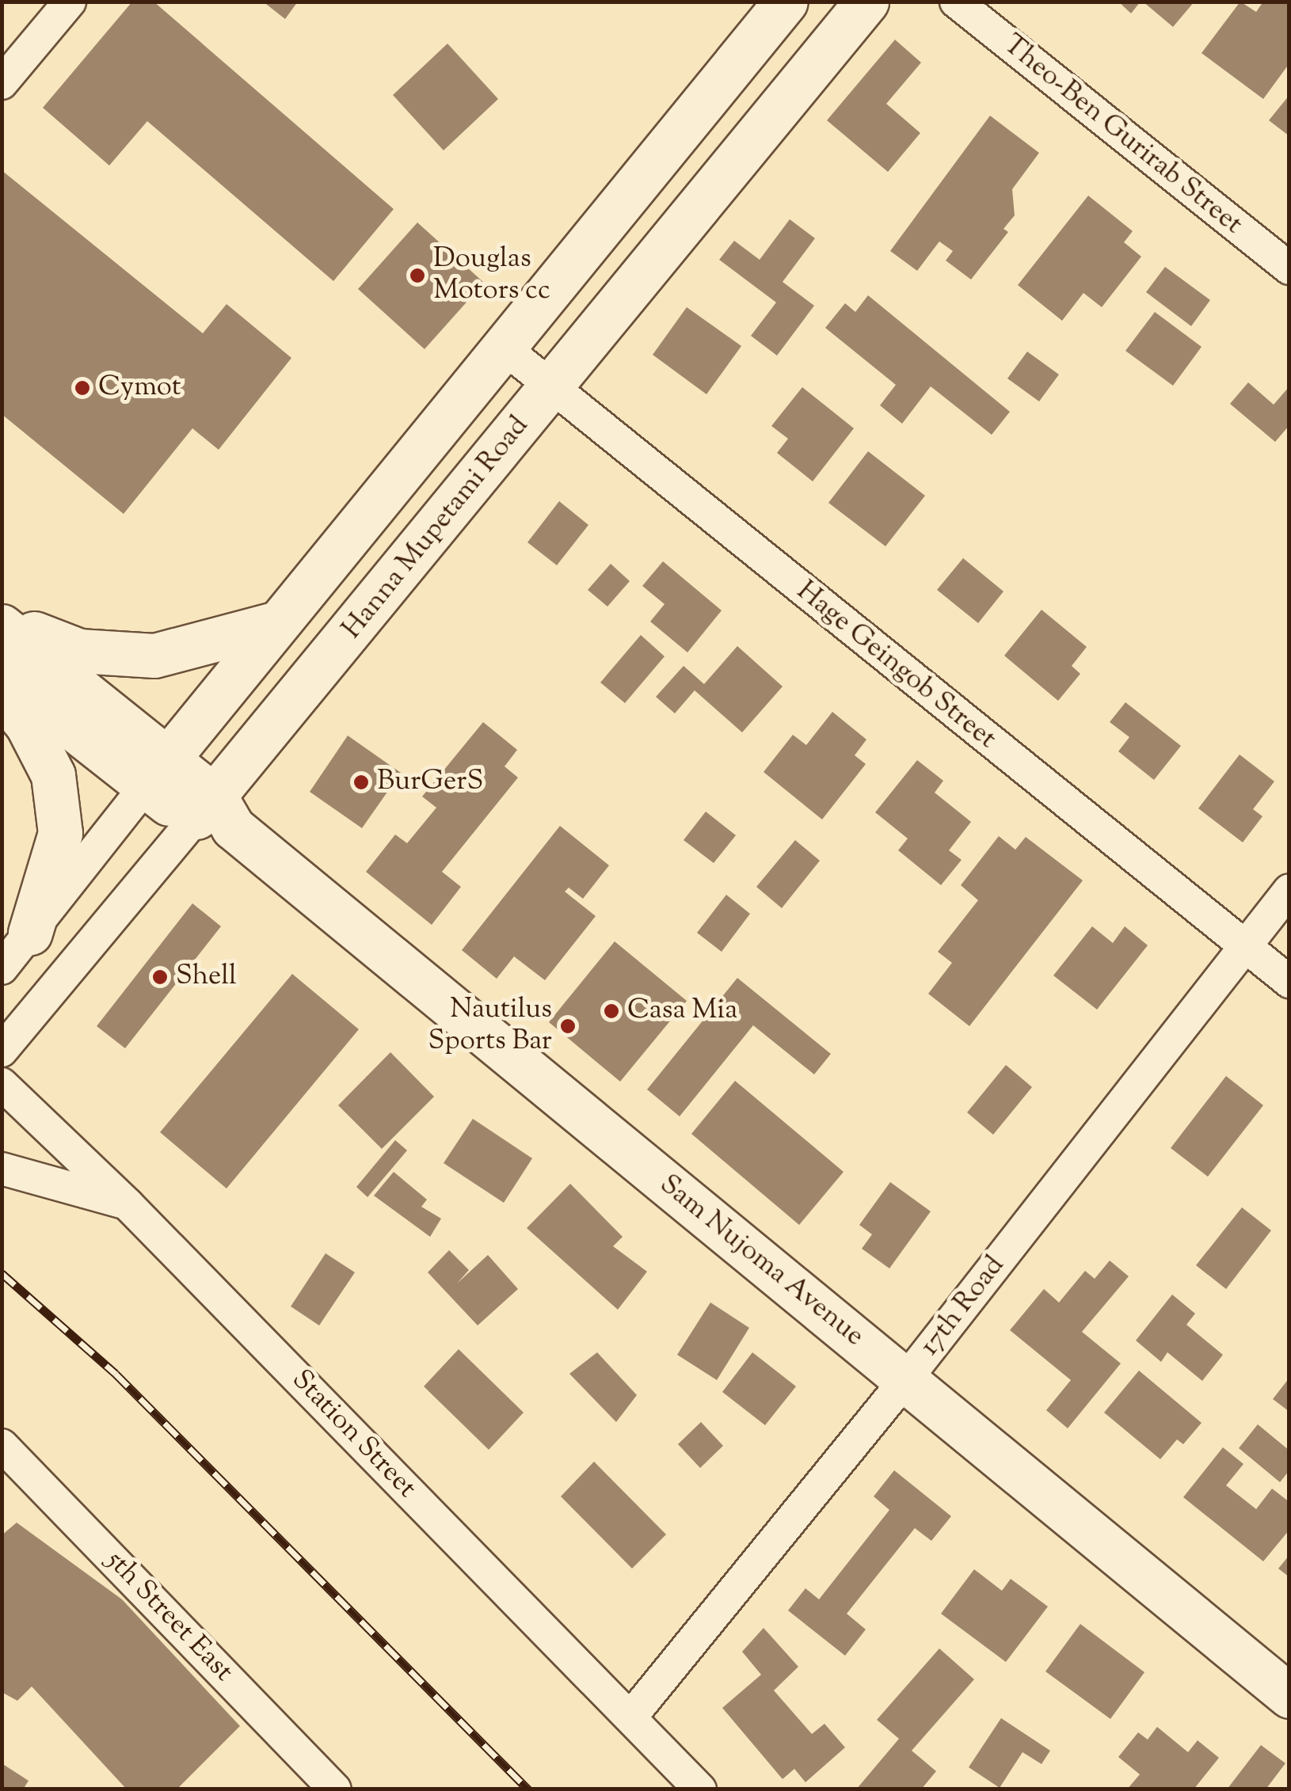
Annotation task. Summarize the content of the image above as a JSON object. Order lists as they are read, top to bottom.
{
  "streets": {
    "main road": ["Hanna Mupetami Road", "Sam Nujoma Avenue"],
    "street": [
      "Theo-Ben Gurirab Street",
      "Hage Geingob Street",
      "17th Road",
      "Station Street",
      "5th Street East"
    ]
  },
  "crossings": [
    ["Hanna Mupetami Road", "Hage Geingob Street"],
    ["Hanna Mupetami Road", "Sam Nujoma Avenue"],
    ["Hage Geingob Street", "17th Road"],
    ["Sam Nujoma Avenue", "17th Road"],
    ["17th Road", "Station Street"]
  ],
  "places": [
    "Douglas Motors cc",
    "Cymot",
    "BurGerS",
    "Shell",
    "Casa Mia",
    "Nautilus Sports Bar"
  ]
}
